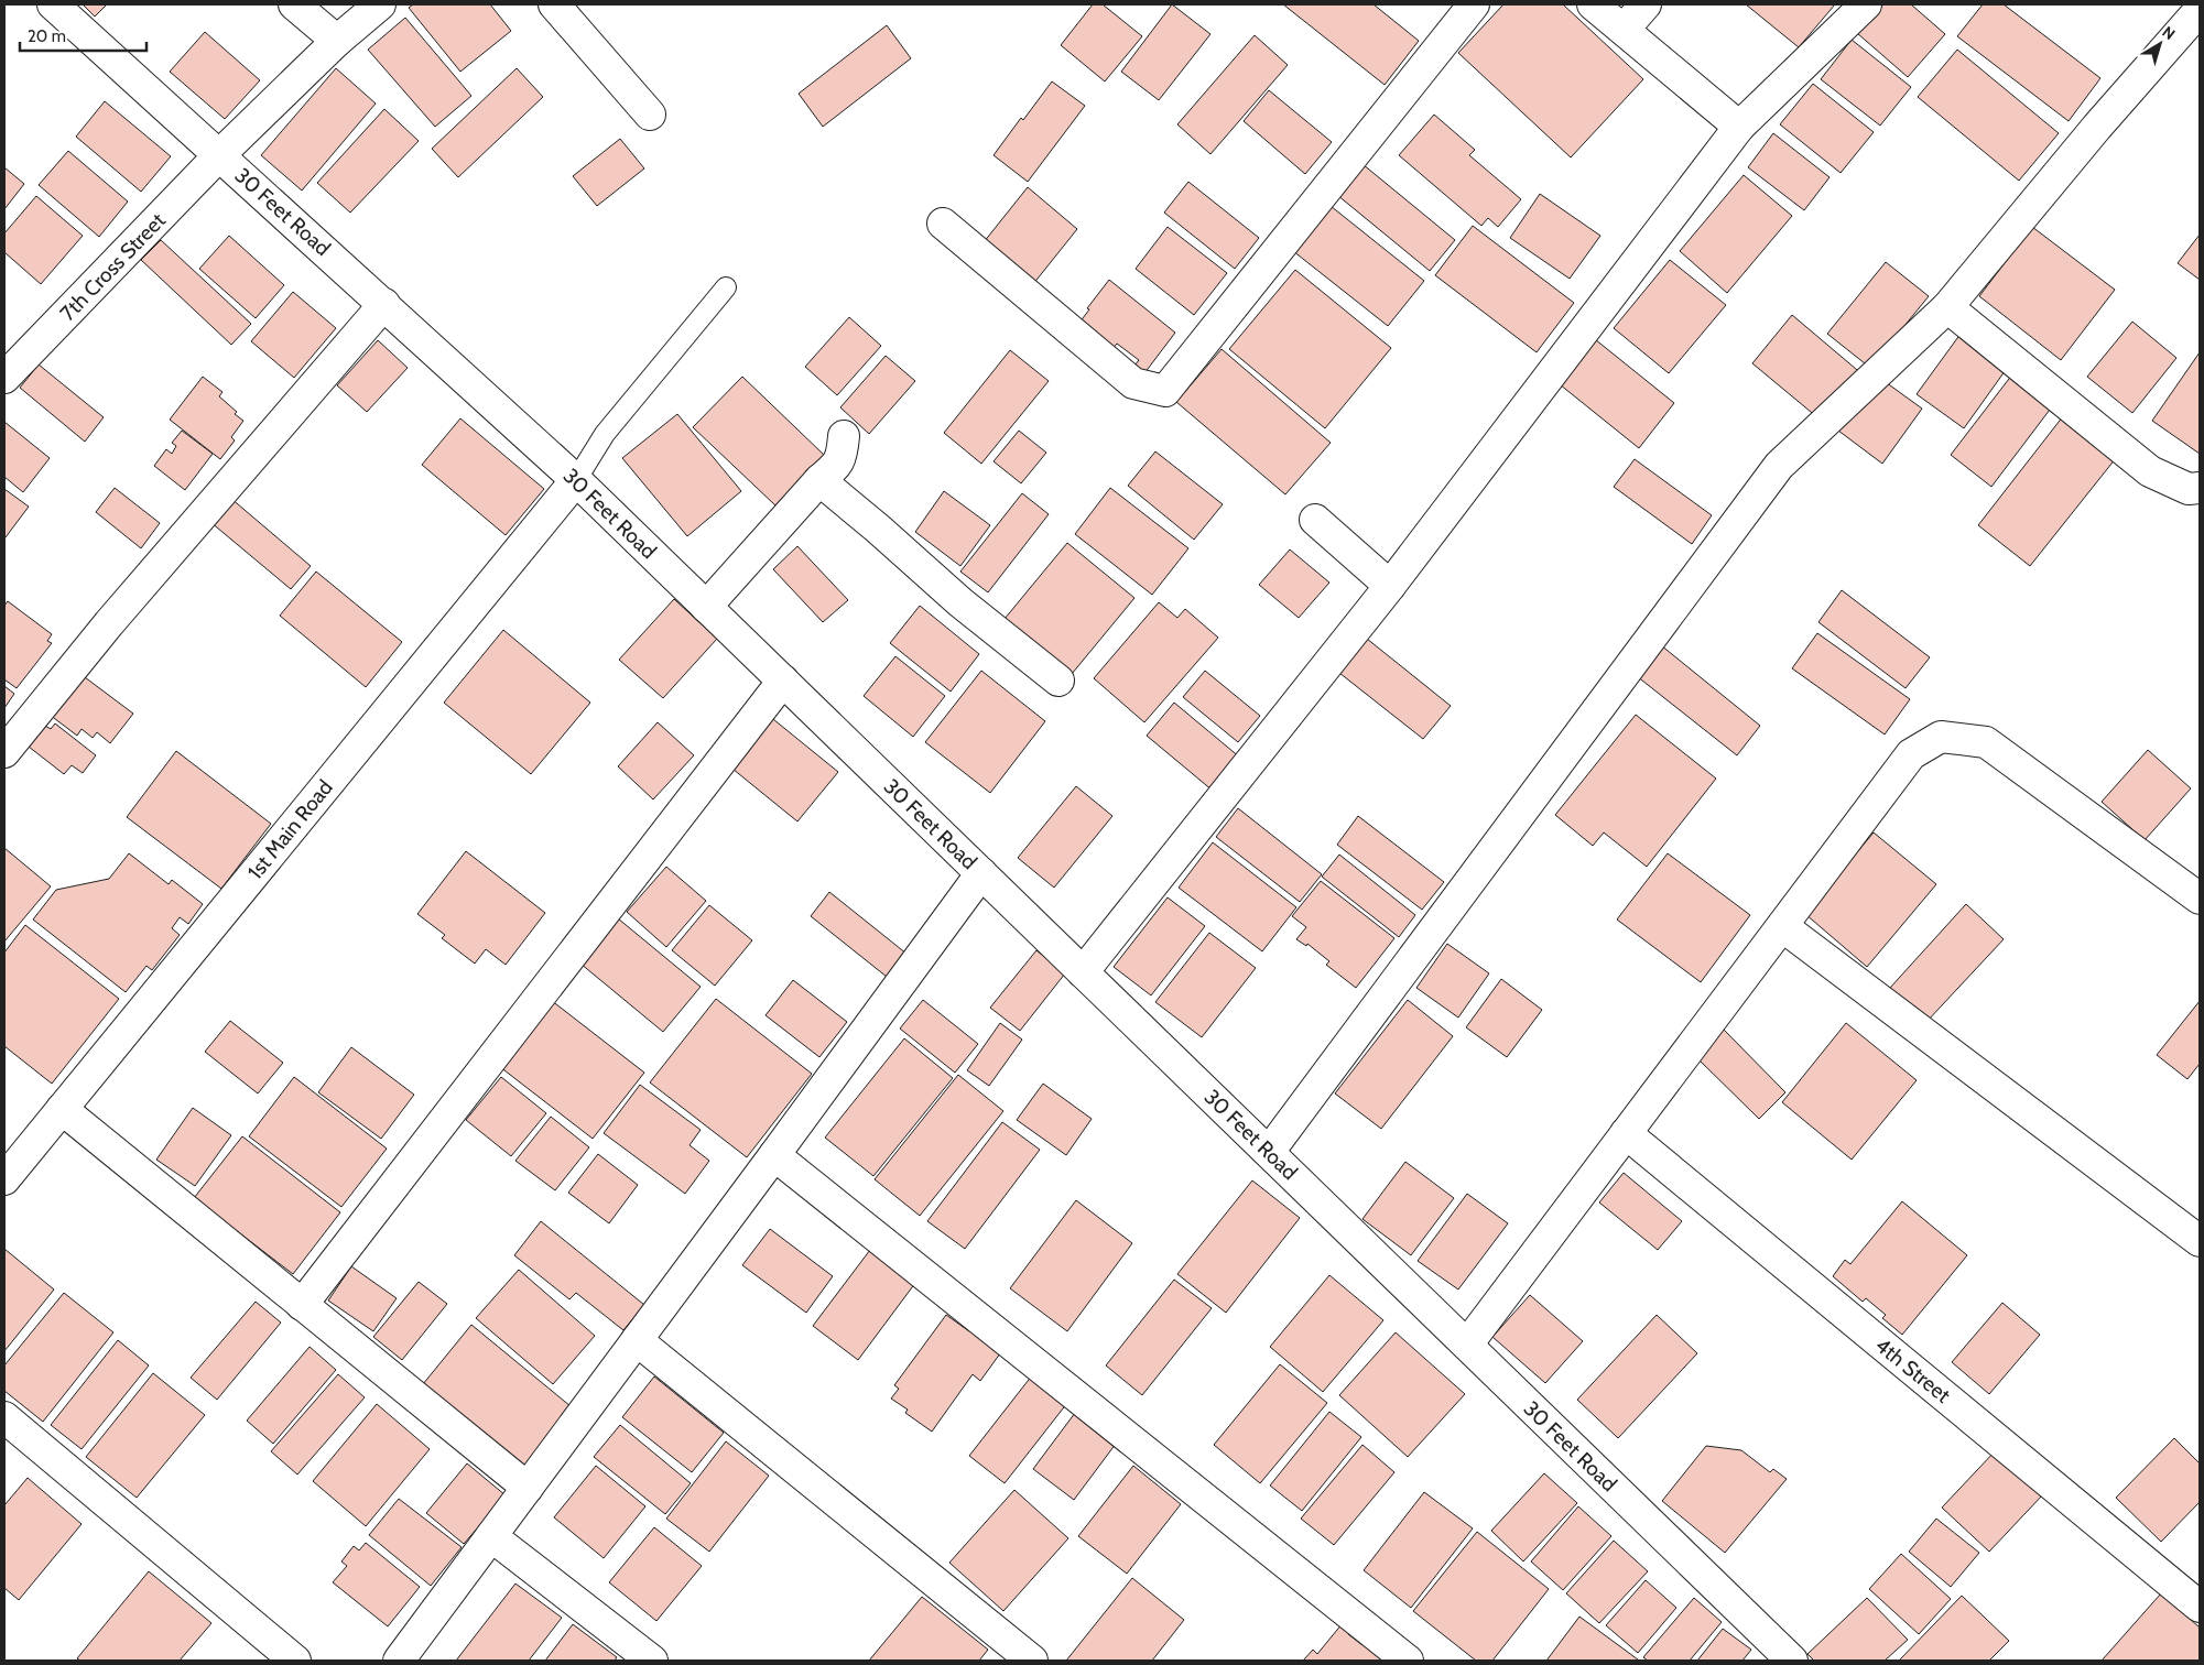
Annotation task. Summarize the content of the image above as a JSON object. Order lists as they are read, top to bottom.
{
  "streets": {
    "street": [
      "30 Feet Road",
      "7th Cross Street",
      "1st Main Road",
      "4th Street"
    ]
  },
  "crossings": [
    ["30 Feet Road", "7th Cross Street"],
    ["30 Feet Road", "1st Main Road"]
  ],
  "scale_bar": "20 m",
  "north": "top right"
}
